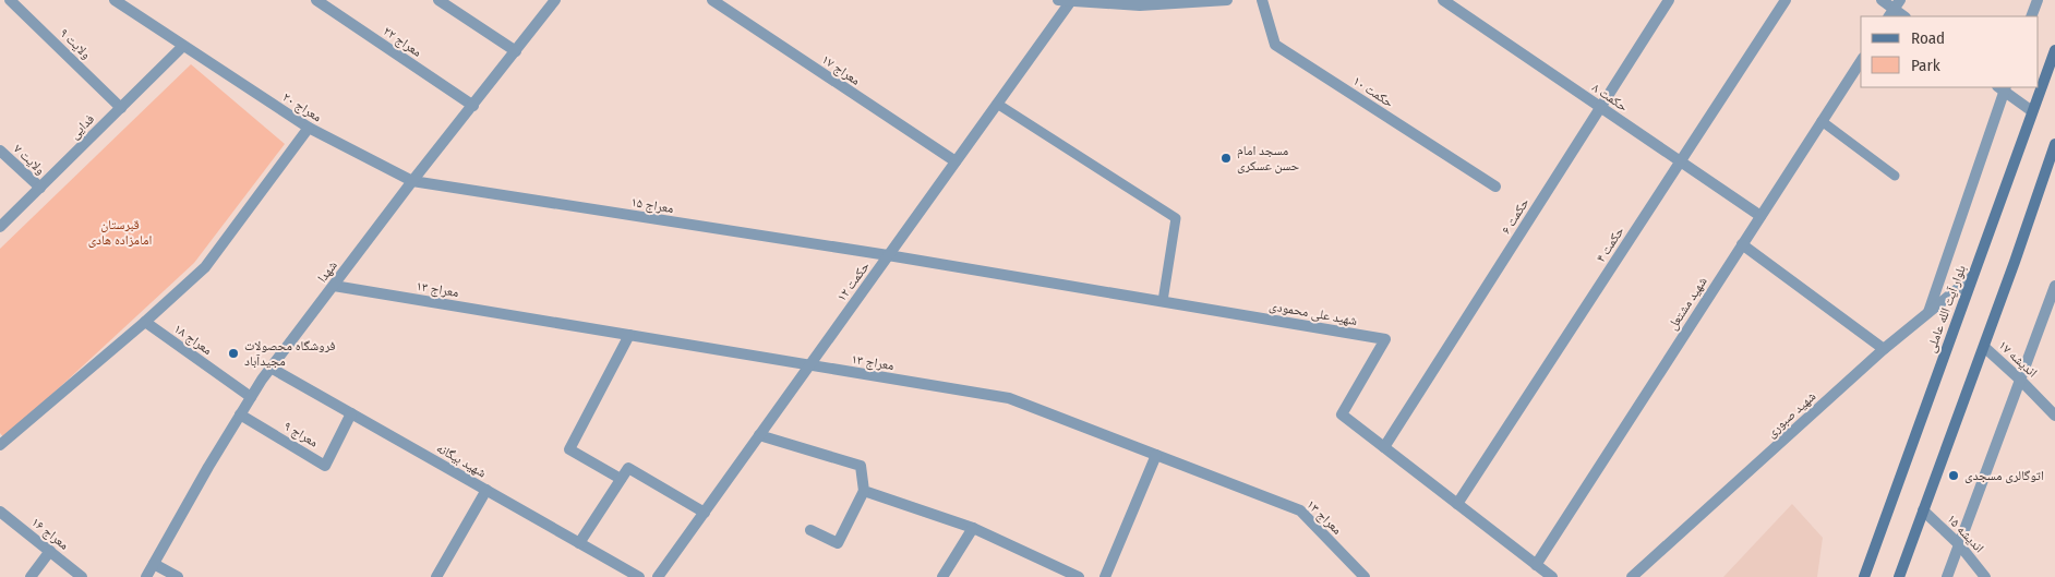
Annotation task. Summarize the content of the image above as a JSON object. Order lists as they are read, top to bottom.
{
  "streets": {
    "main road": ["بلوار آیت‌ الله عاملی"],
    "street": [
      "معراج ۲۲",
      "ولایت ۹",
      "معراج ۱۷",
      "حکمت ۱۰",
      "حکمت ۸",
      "معراج ۲۰",
      "فدایی",
      "ولایت ۷",
      "معراج ۱۵",
      "حکمت ۶",
      "حکمت ۴",
      "شهدا",
      "حکمت ۱۲",
      "معراج ۱۳",
      "شهید مشتعل",
      "شهید علی محمودی",
      "معراج ۱۸",
      "اندیشه ۱۷",
      "شهید صبوری",
      "معراج ۹",
      "شهید بیگانه",
      "معراج ۱۶",
      "اندیشه ۱۵"
    ]
  },
  "crossings": [
    ["معراج ۲۲", "شهدا"],
    ["ولایت ۹", "فدایی"],
    ["معراج ۱۷", "حکمت ۱۲"],
    ["حکمت ۸", "حکمت ۶"],
    ["حکمت ۸", "حکمت ۴"],
    ["حکمت ۸", "شهید مشتعل"],
    ["معراج ۲۰", "فدایی"],
    ["معراج ۲۰", "معراج ۱۵"],
    ["معراج ۲۰", "شهدا"],
    ["فدایی", "ولایت ۷"],
    ["معراج ۱۵", "شهدا"],
    ["معراج ۱۵", "حکمت ۱۲"],
    ["معراج ۱۵", "شهید علی محمودی"],
    ["حکمت ۶", "شهید علی محمودی"],
    ["حکمت ۴", "شهید علی محمودی"],
    ["شهدا", "معراج ۱۳"],
    ["شهدا", "معراج ۱۸"],
    ["شهدا", "معراج ۹"],
    ["شهدا", "شهید بیگانه"],
    ["حکمت ۱۲", "معراج ۱۳"],
    ["حکمت ۱۲", "شهید علی محمودی"],
    ["شهید مشتعل", "شهید علی محمودی"],
    ["بلوار آیت‌ الله عاملی", "شهید صبوری"],
    ["معراج ۹", "شهید بیگانه"]
  ],
  "parks": ["قبرستان امامزاده هادی"],
  "places": ["مسجد امام حسن عسکری", "فروشگاه محصولات مجیدآباد", "اتوگالری مسجدی"],
  "legend": ["Road", "Park"]
}
